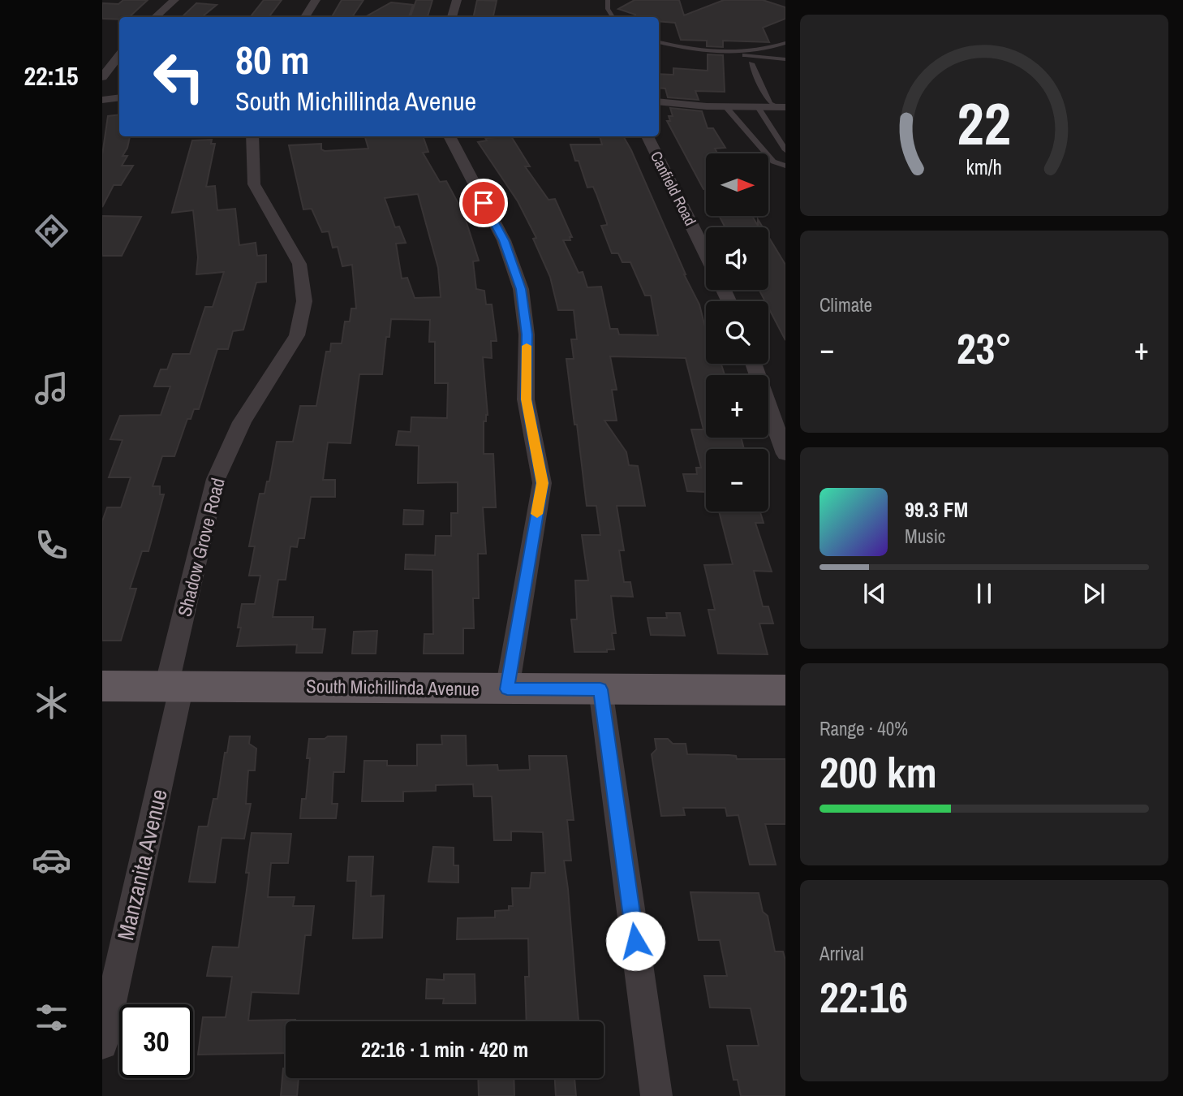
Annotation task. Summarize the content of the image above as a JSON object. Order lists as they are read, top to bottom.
{
  "streets": {
    "main road": ["South Michillinda Avenue"],
    "street": ["Canfield Road", "Shadow Grove Road", "Manzanita Avenue"]
  },
  "crossings": [
    ["Shadow Grove Road", "South Michillinda Avenue"],
    ["Shadow Grove Road", "Manzanita Avenue"],
    ["South Michillinda Avenue", "Manzanita Avenue"]
  ],
  "north": "right",
  "page": {
    "tabs": "22:15",
    "turn": ["80 m", "South Michillinda Avenue"],
    "map_buttons": ["+", "−"],
    "tile": [
      "Climate",
      ["Range · 40%", "200 km"],
      ["Arrival", "22:16"]
    ],
    "heat": ["−", "23°", "+"],
    "song": ["99.3 FM", "Music"],
    "limit": "30",
    "trip": "22:16 · 1 min · 420 m",
    "gauge": ["22", "km/h"]
  }
}
